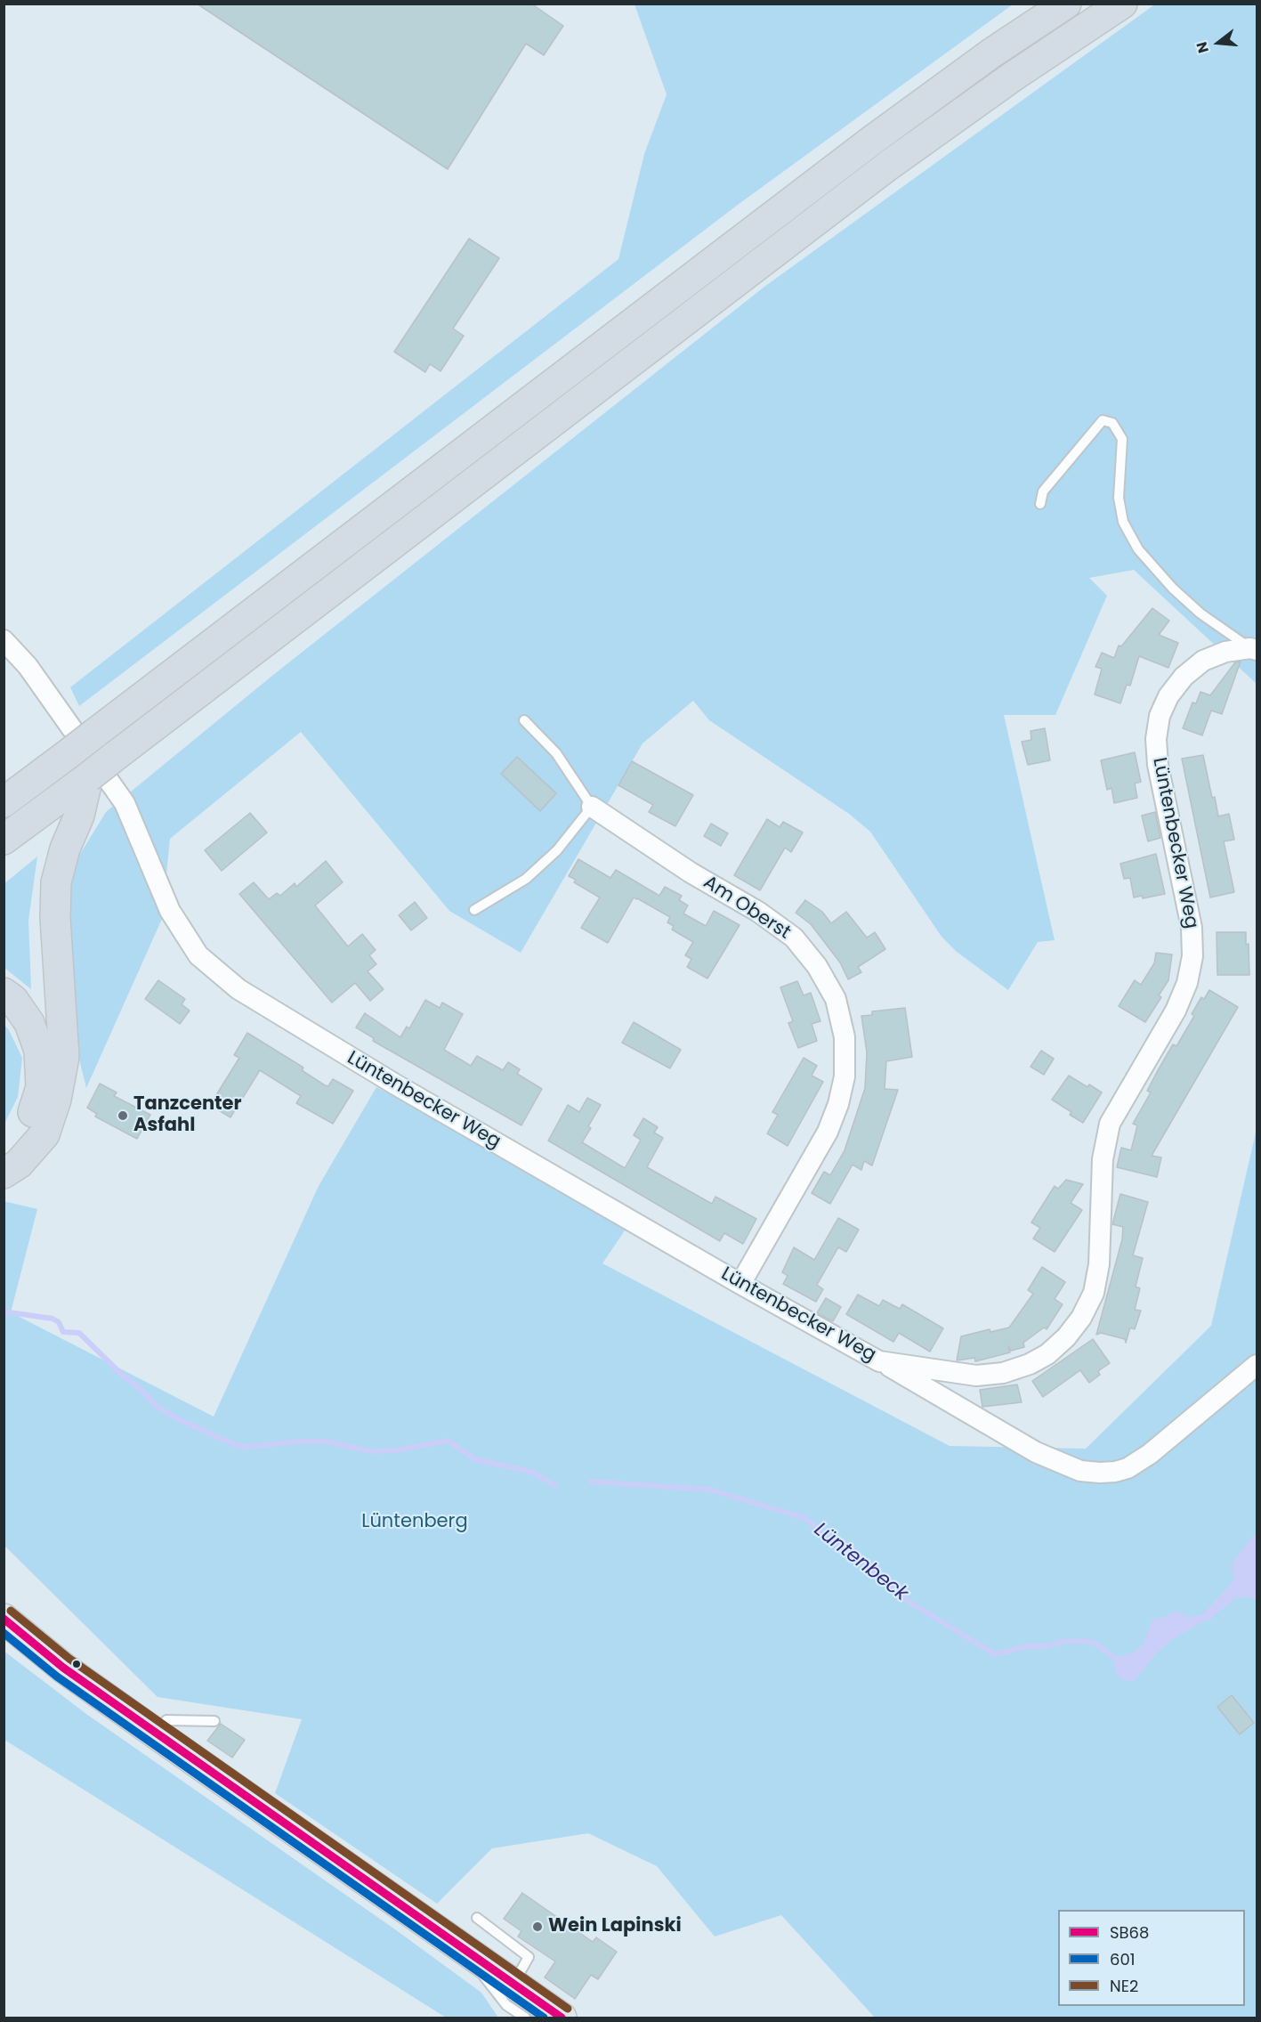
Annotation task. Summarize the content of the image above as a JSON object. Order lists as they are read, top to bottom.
{
  "streets": {
    "street": ["Lüntenbecker Weg", "Am Oberst"]
  },
  "crossings": [
    ["Lüntenbecker Weg", "Am Oberst"]
  ],
  "water": ["Lüntenbeck"],
  "parks": ["Lüntenberg"],
  "places": ["Tanzcenter Asfahl", "Wein Lapinski"],
  "lines": ["transit line NE2", "transit line SB68", "transit line 601"],
  "legend": ["SB68", "601", "NE2"],
  "north": "left"
}
